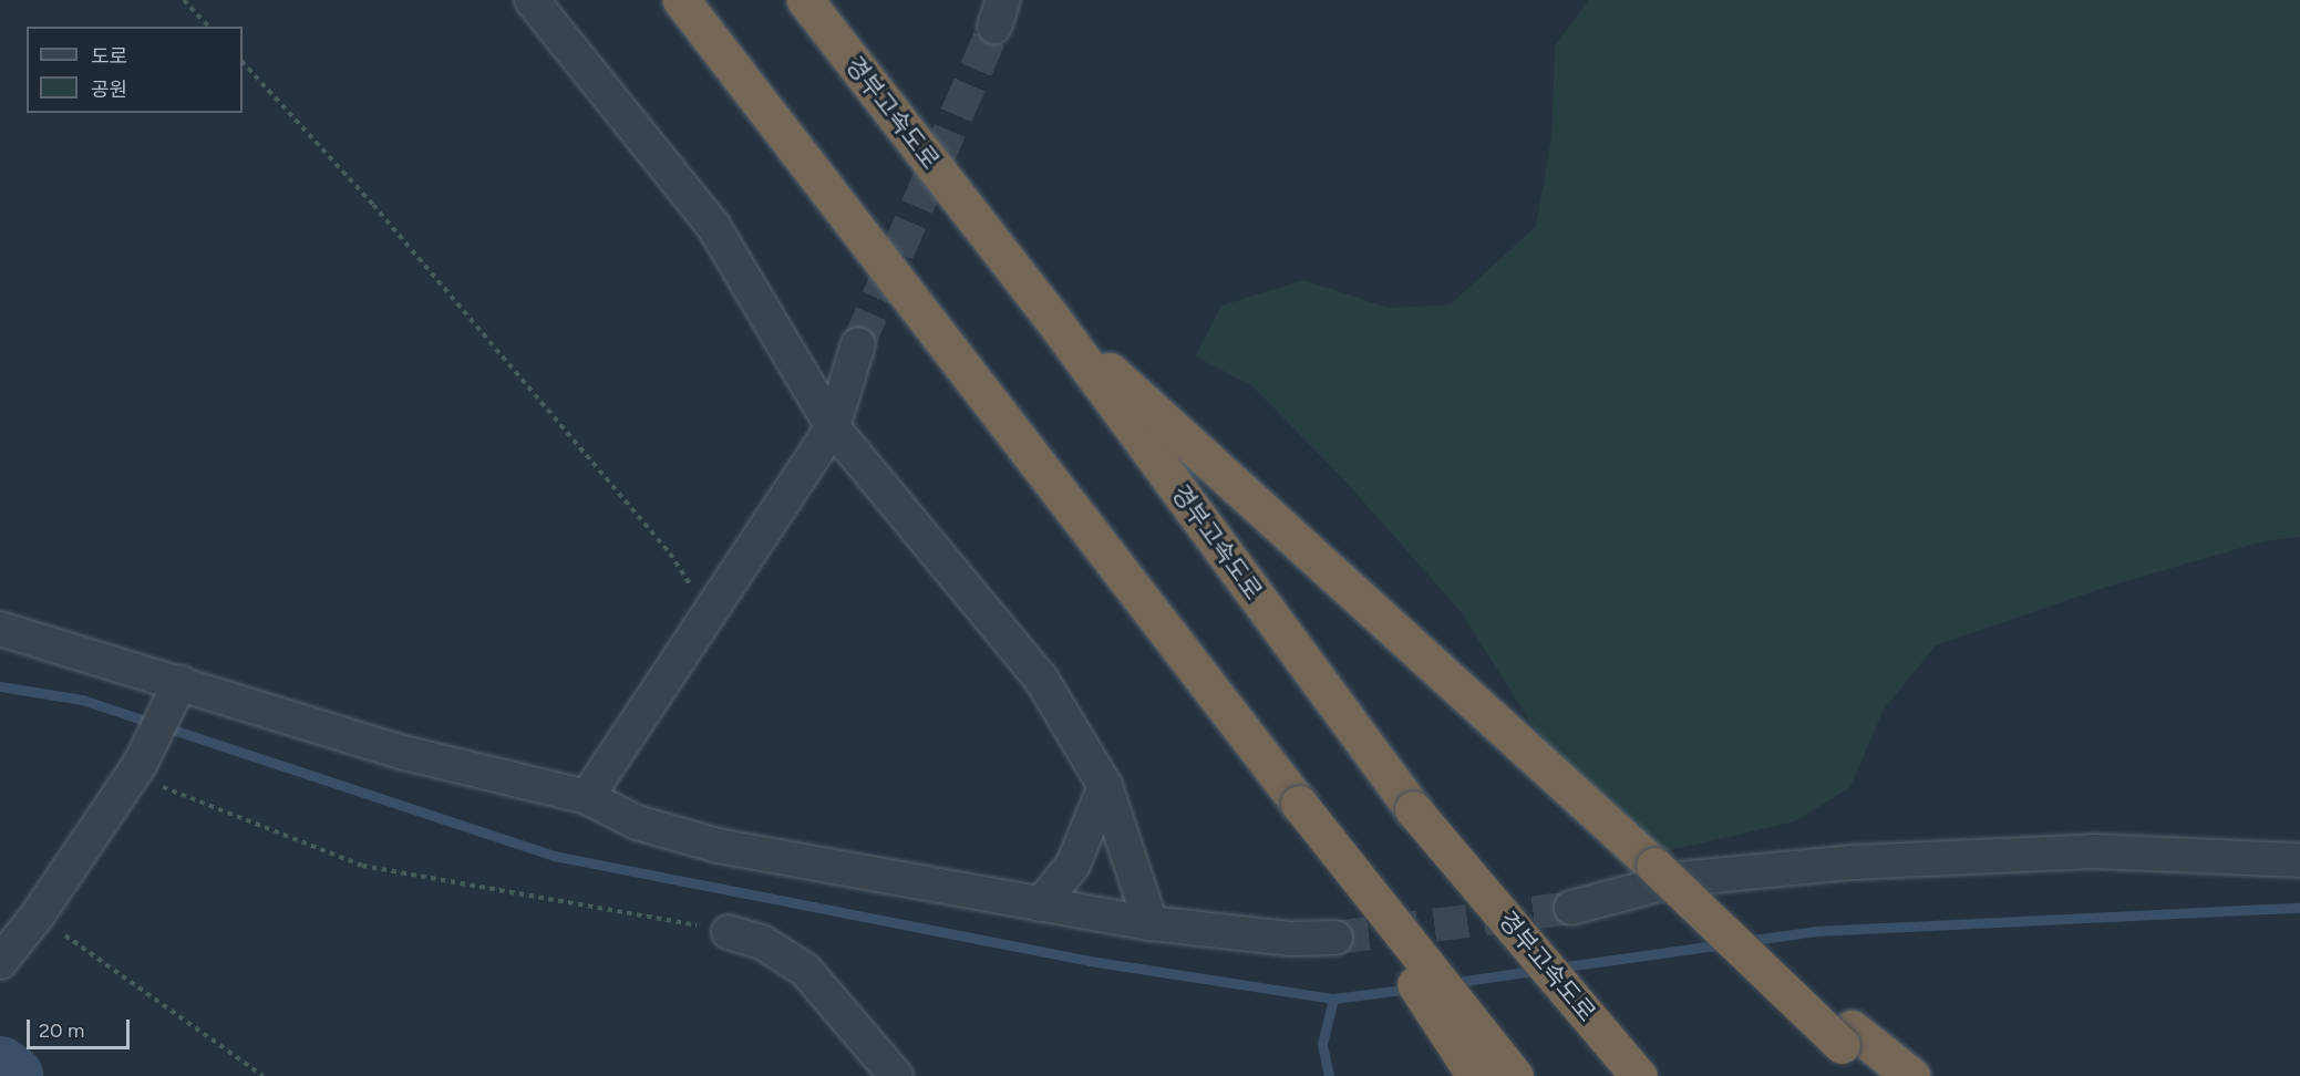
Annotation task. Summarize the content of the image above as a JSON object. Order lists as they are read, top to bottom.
{
  "streets": {
    "highway": ["경부고속도로"]
  },
  "legend": ["도로", "공원"],
  "scale_bar": "20 m"
}
